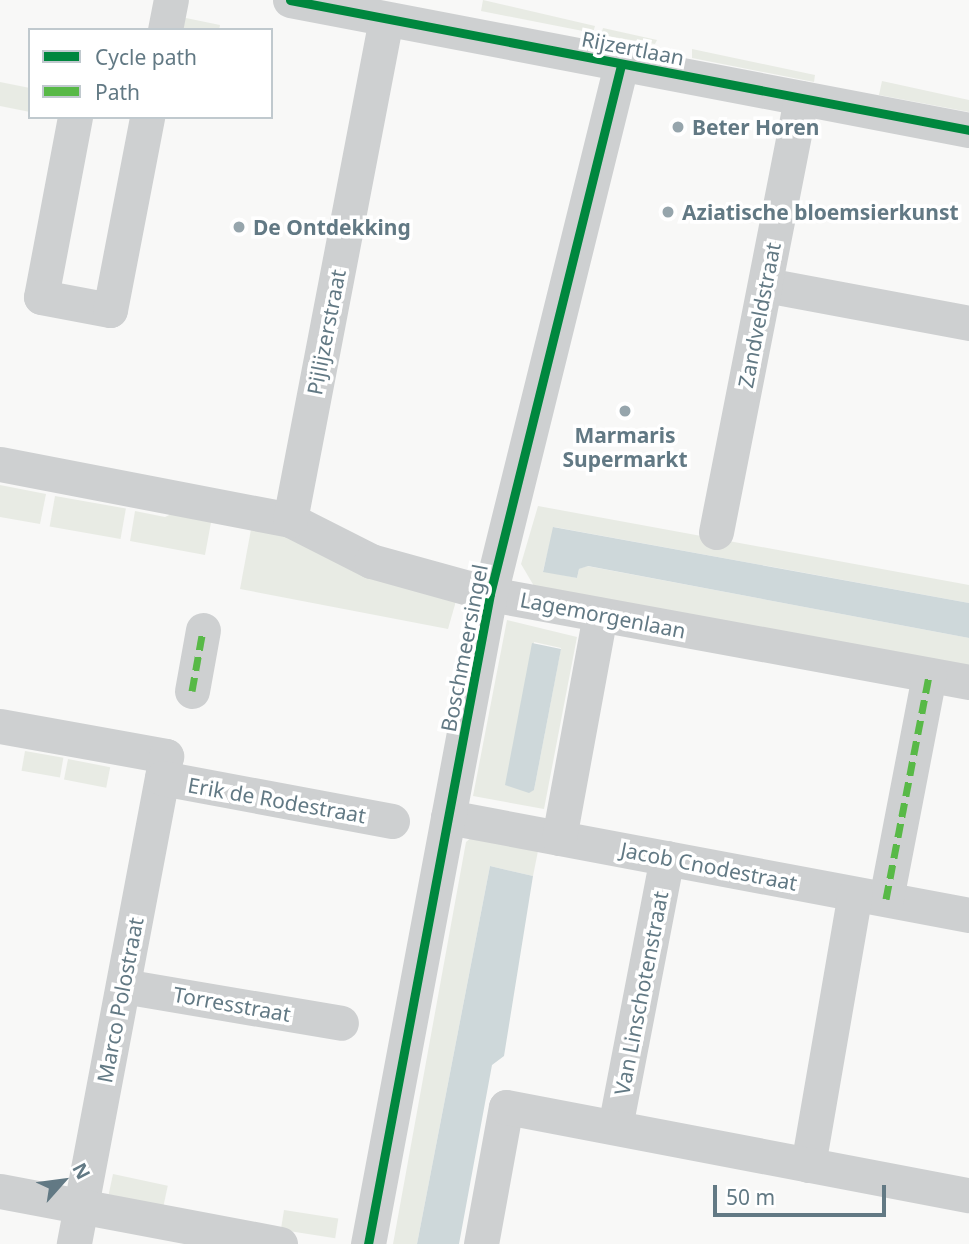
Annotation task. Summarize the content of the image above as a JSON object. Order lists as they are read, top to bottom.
{
  "streets": {
    "street": [
      "Rijzertlaan",
      "Zandveldstraat",
      "Pijlijzerstraat",
      "Lagemorgenlaan",
      "Boschmeersingel",
      "Erik de Rodestraat",
      "Jacob Cnodestraat",
      "Van Linschotenstraat",
      "Marco Polostraat",
      "Torresstraat"
    ]
  },
  "crossings": [
    ["Rijzertlaan", "Zandveldstraat"],
    ["Rijzertlaan", "Pijlijzerstraat"],
    ["Rijzertlaan", "Boschmeersingel"],
    ["Pijlijzerstraat", "Lagemorgenlaan"],
    ["Lagemorgenlaan", "Boschmeersingel"],
    ["Boschmeersingel", "Jacob Cnodestraat"],
    ["Erik de Rodestraat", "Marco Polostraat"],
    ["Jacob Cnodestraat", "Van Linschotenstraat"],
    ["Marco Polostraat", "Torresstraat"]
  ],
  "places": [
    "Beter Horen",
    "Aziatische bloemsierkunst",
    "De Ontdekking",
    "Marmaris Supermarkt"
  ],
  "legend": ["Cycle path", "Path"],
  "scale_bar": "50 m",
  "north": "top right"
}
